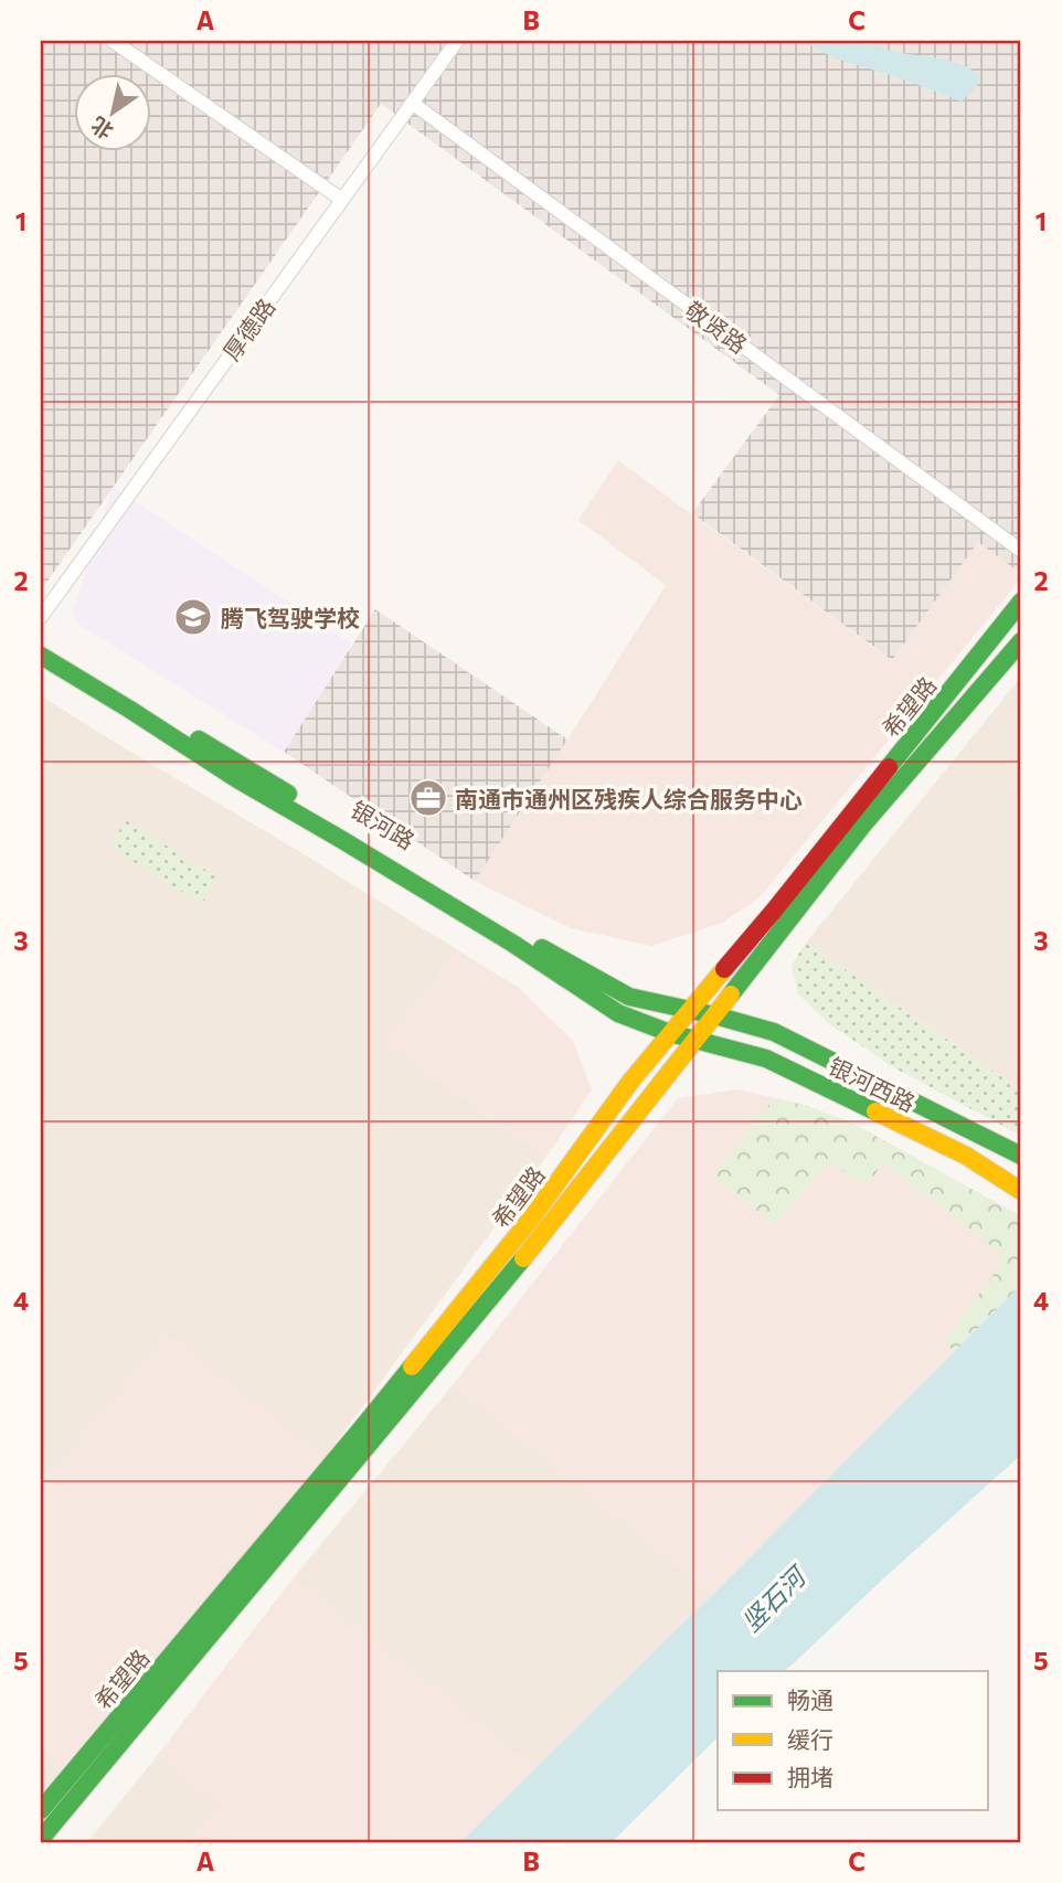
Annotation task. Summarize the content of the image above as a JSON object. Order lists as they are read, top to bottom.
{
  "streets": {
    "main road": ["希望路", "银河路", "银河西路"],
    "street": ["敬贤路", "厚德路"]
  },
  "crossings": [
    ["敬贤路", "厚德路"],
    ["希望路", "银河路"],
    ["希望路", "银河西路"],
    ["银河路", "银河西路"]
  ],
  "water": ["竖石河"],
  "places": {
    "school or university": ["腾飞驾驶学校"],
    "office": ["南通市通州区残疾人综合服务中心"]
  },
  "legend": ["畅通", "缓行", "拥堵"],
  "north": "bottom left",
  "grid": {
    "columns": ["A", "B", "C"],
    "rows": [
      "1",
      "2",
      "3",
      "4",
      "5"
    ]
  }
}
